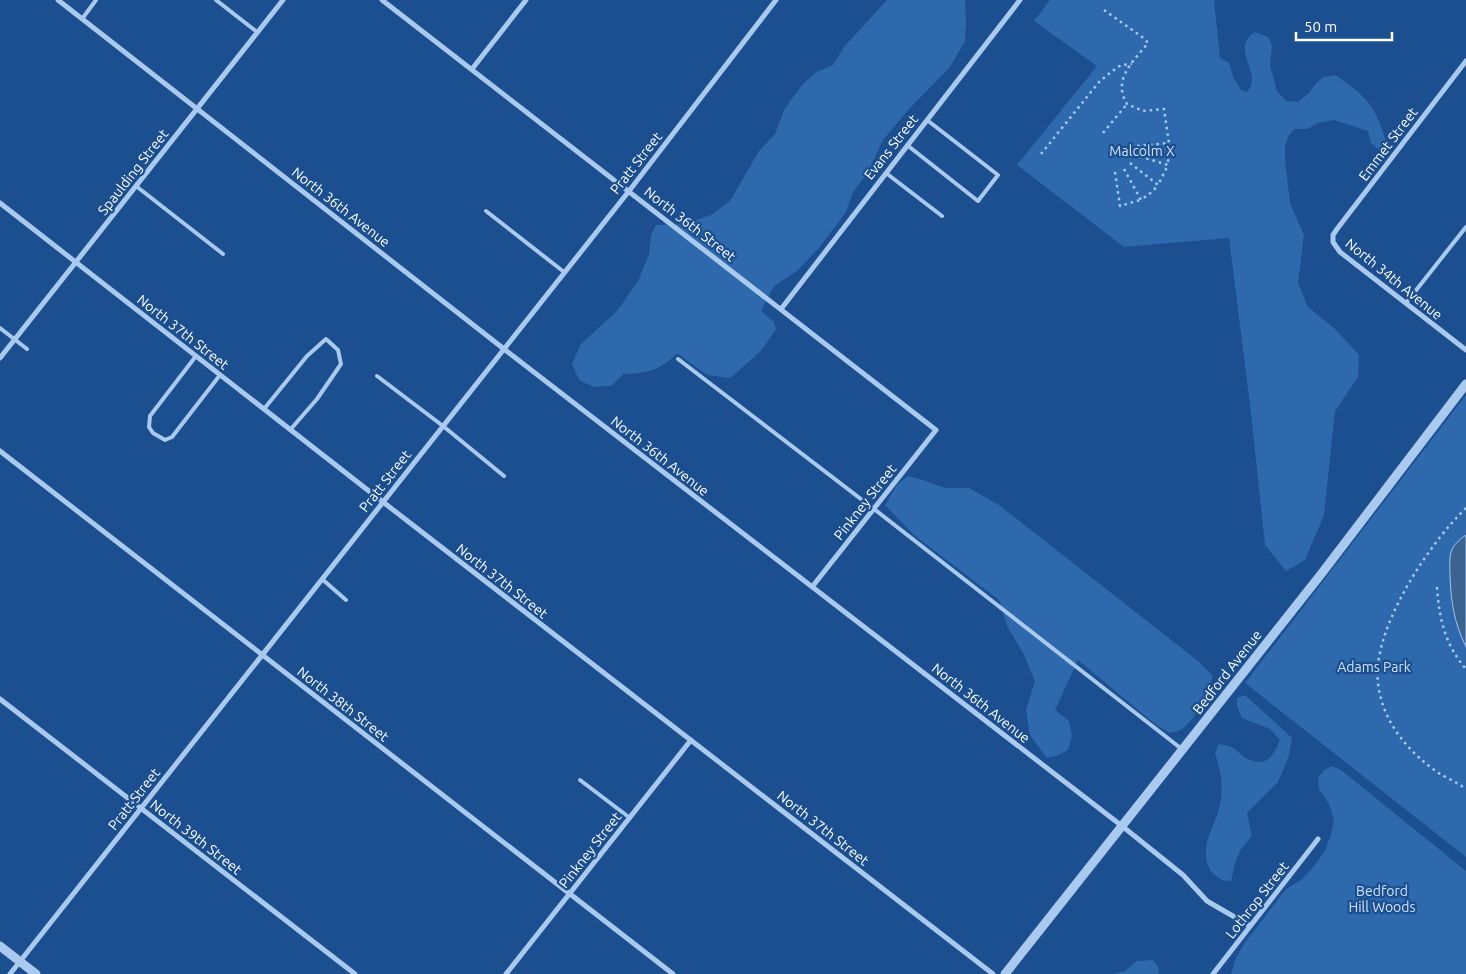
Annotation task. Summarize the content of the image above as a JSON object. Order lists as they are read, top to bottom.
{
  "streets": {
    "street": [
      "Emmet Street",
      "Evans Street",
      "Pratt Street",
      "Spaulding Street",
      "North 36th Avenue",
      "North 36th Street",
      "North 34th Avenue",
      "North 37th Street",
      "Pinkney Street",
      "Bedford Avenue",
      "North 38th Street",
      "North 39th Street",
      "Lothrop Street"
    ]
  },
  "crossings": [
    ["Emmet Street", "North 34th Avenue"],
    ["Evans Street", "North 36th Street"],
    ["Pratt Street", "North 36th Avenue"],
    ["Pratt Street", "North 36th Street"],
    ["Pratt Street", "North 37th Street"],
    ["Pratt Street", "North 38th Street"],
    ["Pratt Street", "North 39th Street"],
    ["Spaulding Street", "North 36th Avenue"],
    ["Spaulding Street", "North 37th Street"],
    ["North 36th Avenue", "Pinkney Street"],
    ["North 36th Avenue", "Bedford Avenue"],
    ["North 36th Avenue", "Lothrop Street"],
    ["North 36th Street", "Pinkney Street"],
    ["North 37th Street", "Pinkney Street"],
    ["Pinkney Street", "North 38th Street"]
  ],
  "parks": ["Malcolm X", "Adams Park", "Bedford Hill Woods"],
  "scale_bar": "50 m"
}
